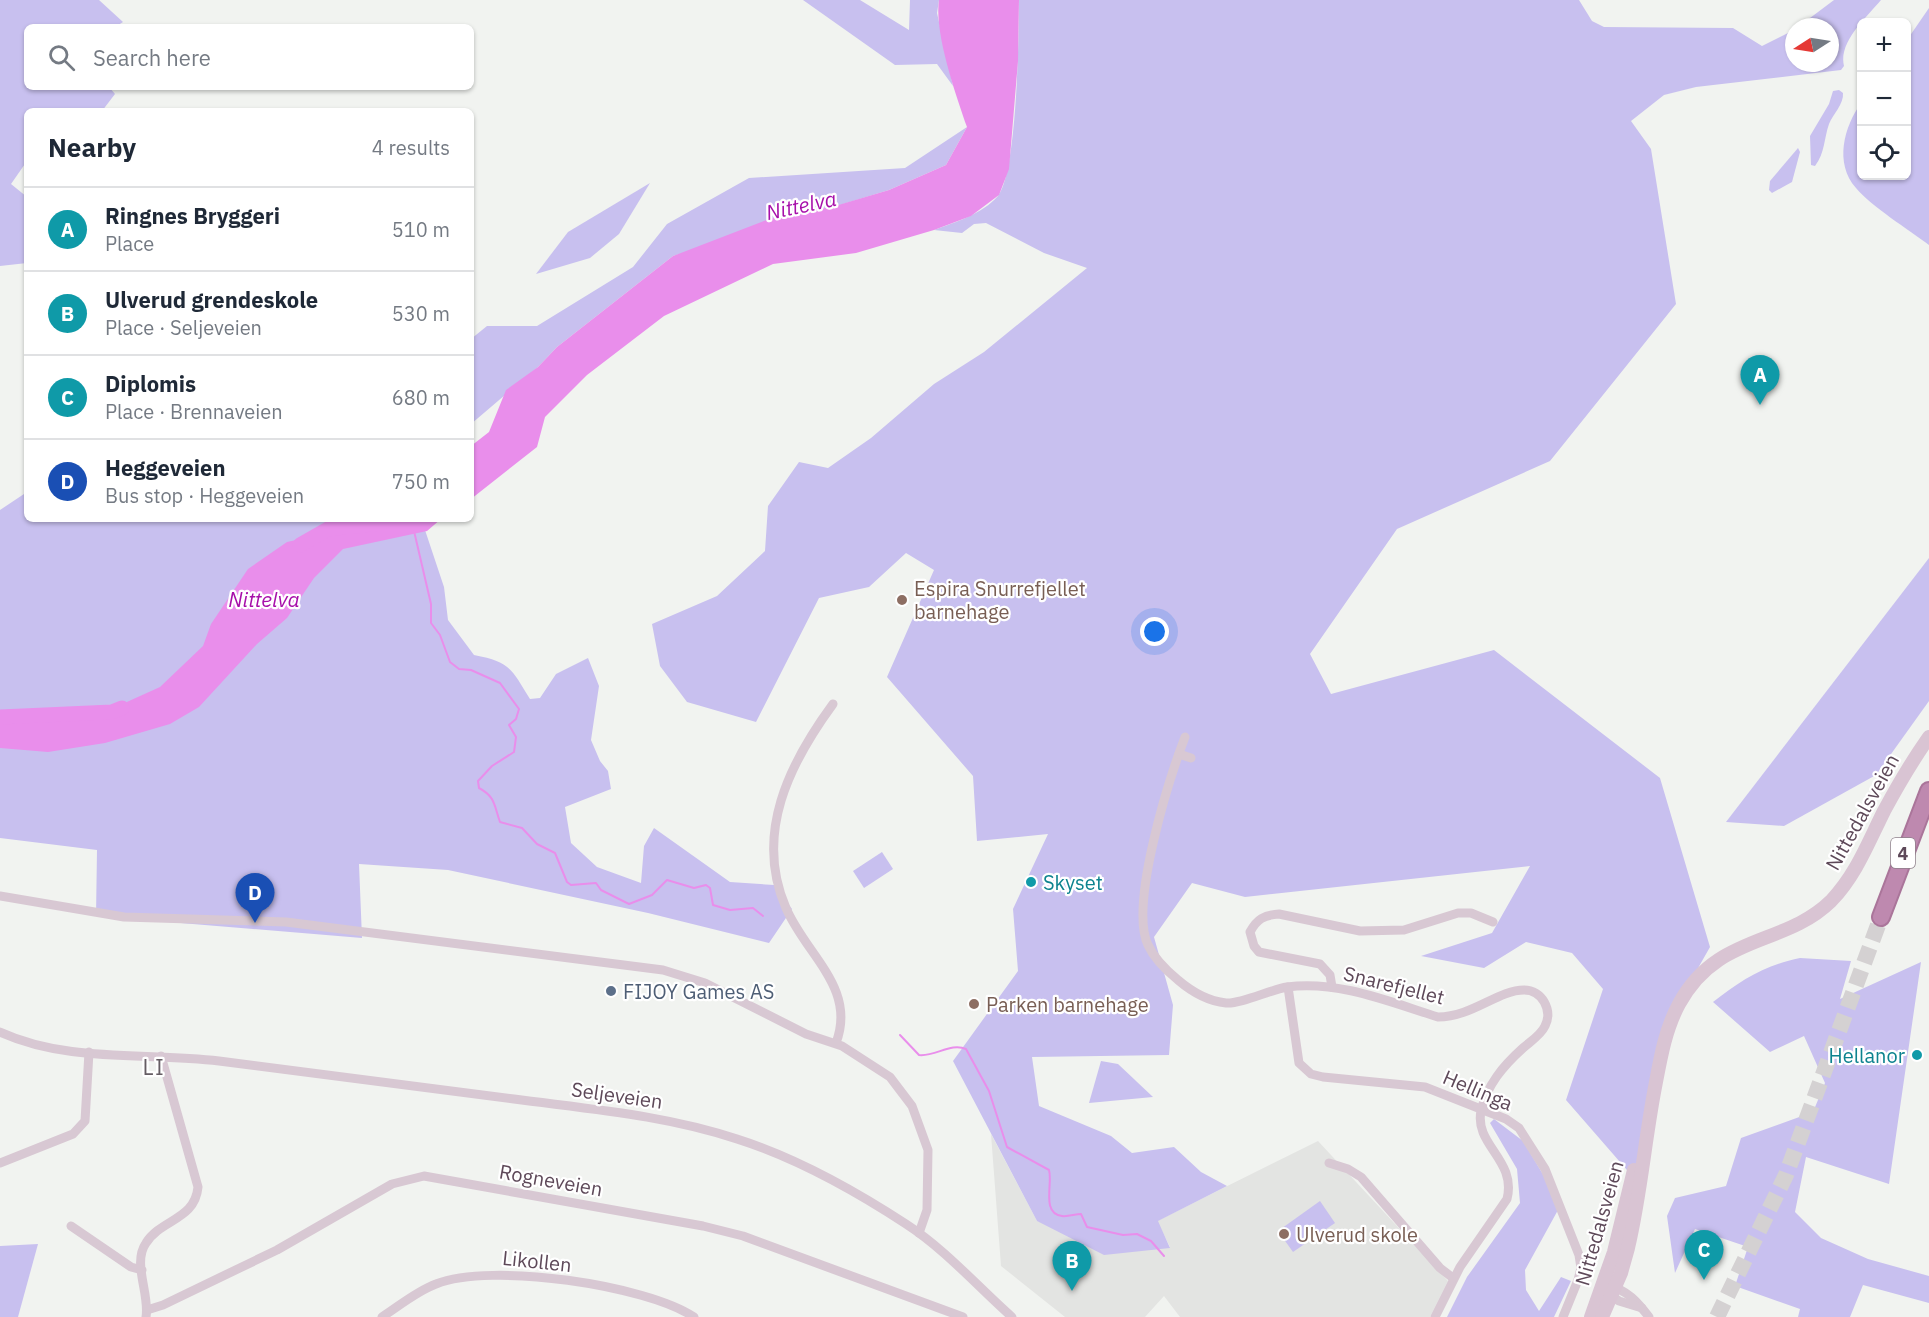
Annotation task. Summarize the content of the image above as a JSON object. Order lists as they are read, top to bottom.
{
  "streets": {
    "highway": ["4"],
    "main road": ["Nittedalsveien"],
    "street": [
      "Snarefjellet",
      "Hellinga",
      "Seljeveien",
      "Rogneveien",
      "Likollen"
    ]
  },
  "crossings": [
    ["Snarefjellet", "Hellinga"]
  ],
  "districts": ["LI"],
  "water": ["Nittelva"],
  "places": [
    "Espira Snurrefjellet barnehage",
    "Skyset",
    "FIJOY Games AS",
    "Parken barnehage",
    "Hellanor",
    "Ulverud skole"
  ],
  "north": "left",
  "page": {
    "map_buttons": ["+", "−"],
    "search": "Search here",
    "heading": ["Nearby", "4 results"],
    "list": [
      {
        "mark": "A",
        "name": "Ringnes Bryggeri",
        "note": "Place",
        "value": "510 m"
      },
      {
        "mark": "B",
        "name": "Ulverud grendeskole",
        "note": "Place · Seljeveien",
        "value": "530 m"
      },
      {
        "mark": "C",
        "name": "Diplomis",
        "note": "Place · Brennaveien",
        "value": "680 m"
      },
      {
        "mark": "D",
        "name": "Heggeveien",
        "note": "Bus stop · Heggeveien",
        "value": "750 m"
      }
    ],
    "pins": [
      "A",
      "D",
      "C",
      "B"
    ]
  }
}
